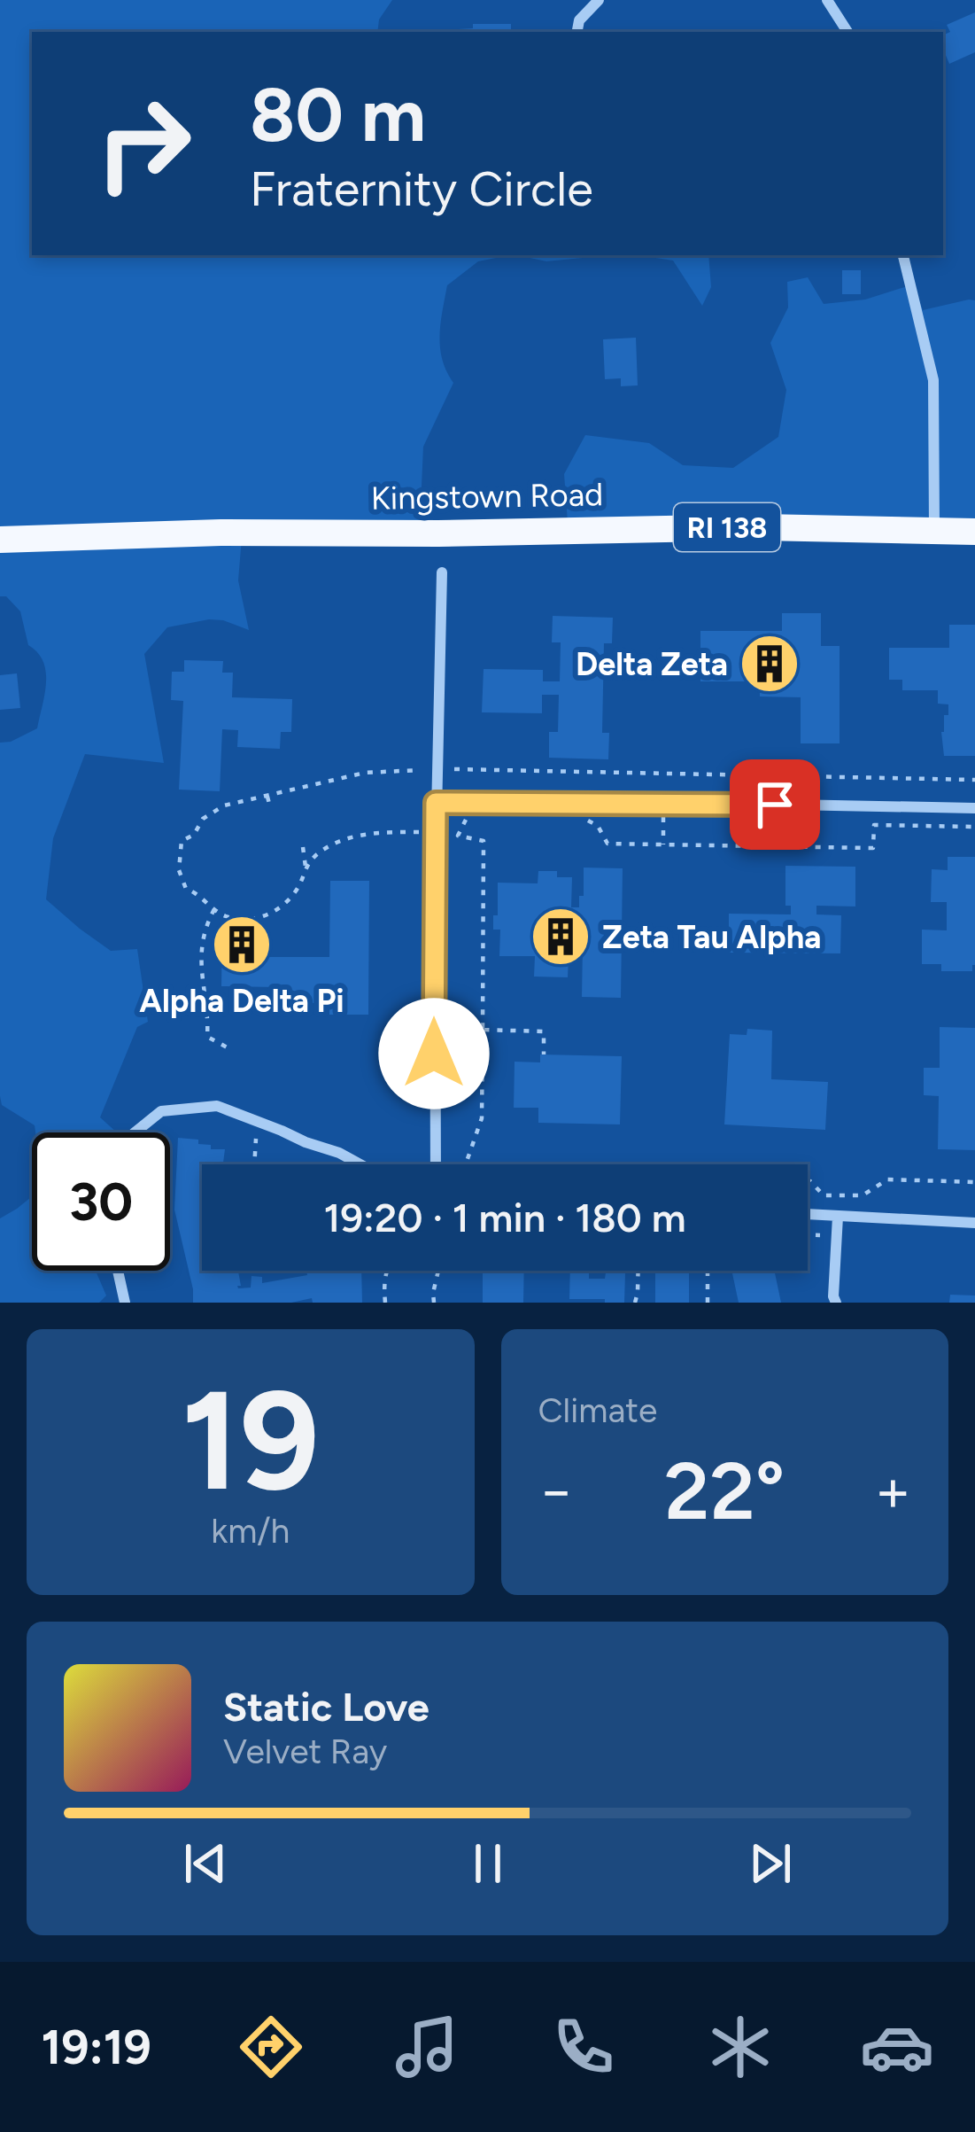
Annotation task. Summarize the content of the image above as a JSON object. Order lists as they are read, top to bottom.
{
  "streets": {
    "main road": ["Kingstown Road", "RI 138"]
  },
  "places": {
    "building": ["Delta Zeta", "Zeta Tau Alpha", "Alpha Delta Pi"]
  },
  "page": {
    "turn": ["80 m", "Fraternity Circle"],
    "limit": "30",
    "trip": "19:20 · 1 min · 180 m",
    "tile": [
      ["19", "km/h"],
      "Climate"
    ],
    "heat": ["−", "22°", "+"],
    "song": ["Static Love", "Velvet Ray"],
    "tabs": "19:19"
  }
}
